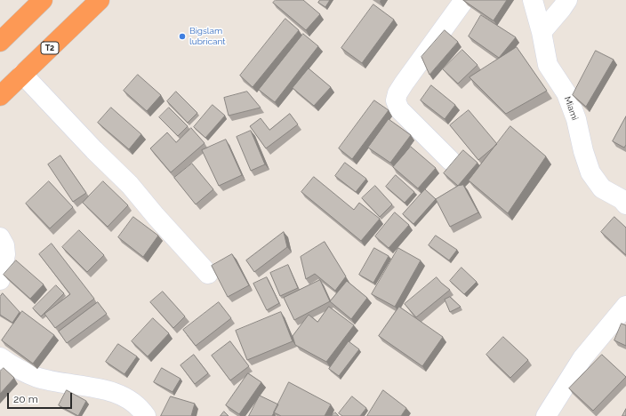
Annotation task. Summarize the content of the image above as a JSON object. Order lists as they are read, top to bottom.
{
  "streets": {
    "highway": ["T2"],
    "street": ["Miami"]
  },
  "places": ["Bigslam lubricant"],
  "scale_bar": "20 m"
}
